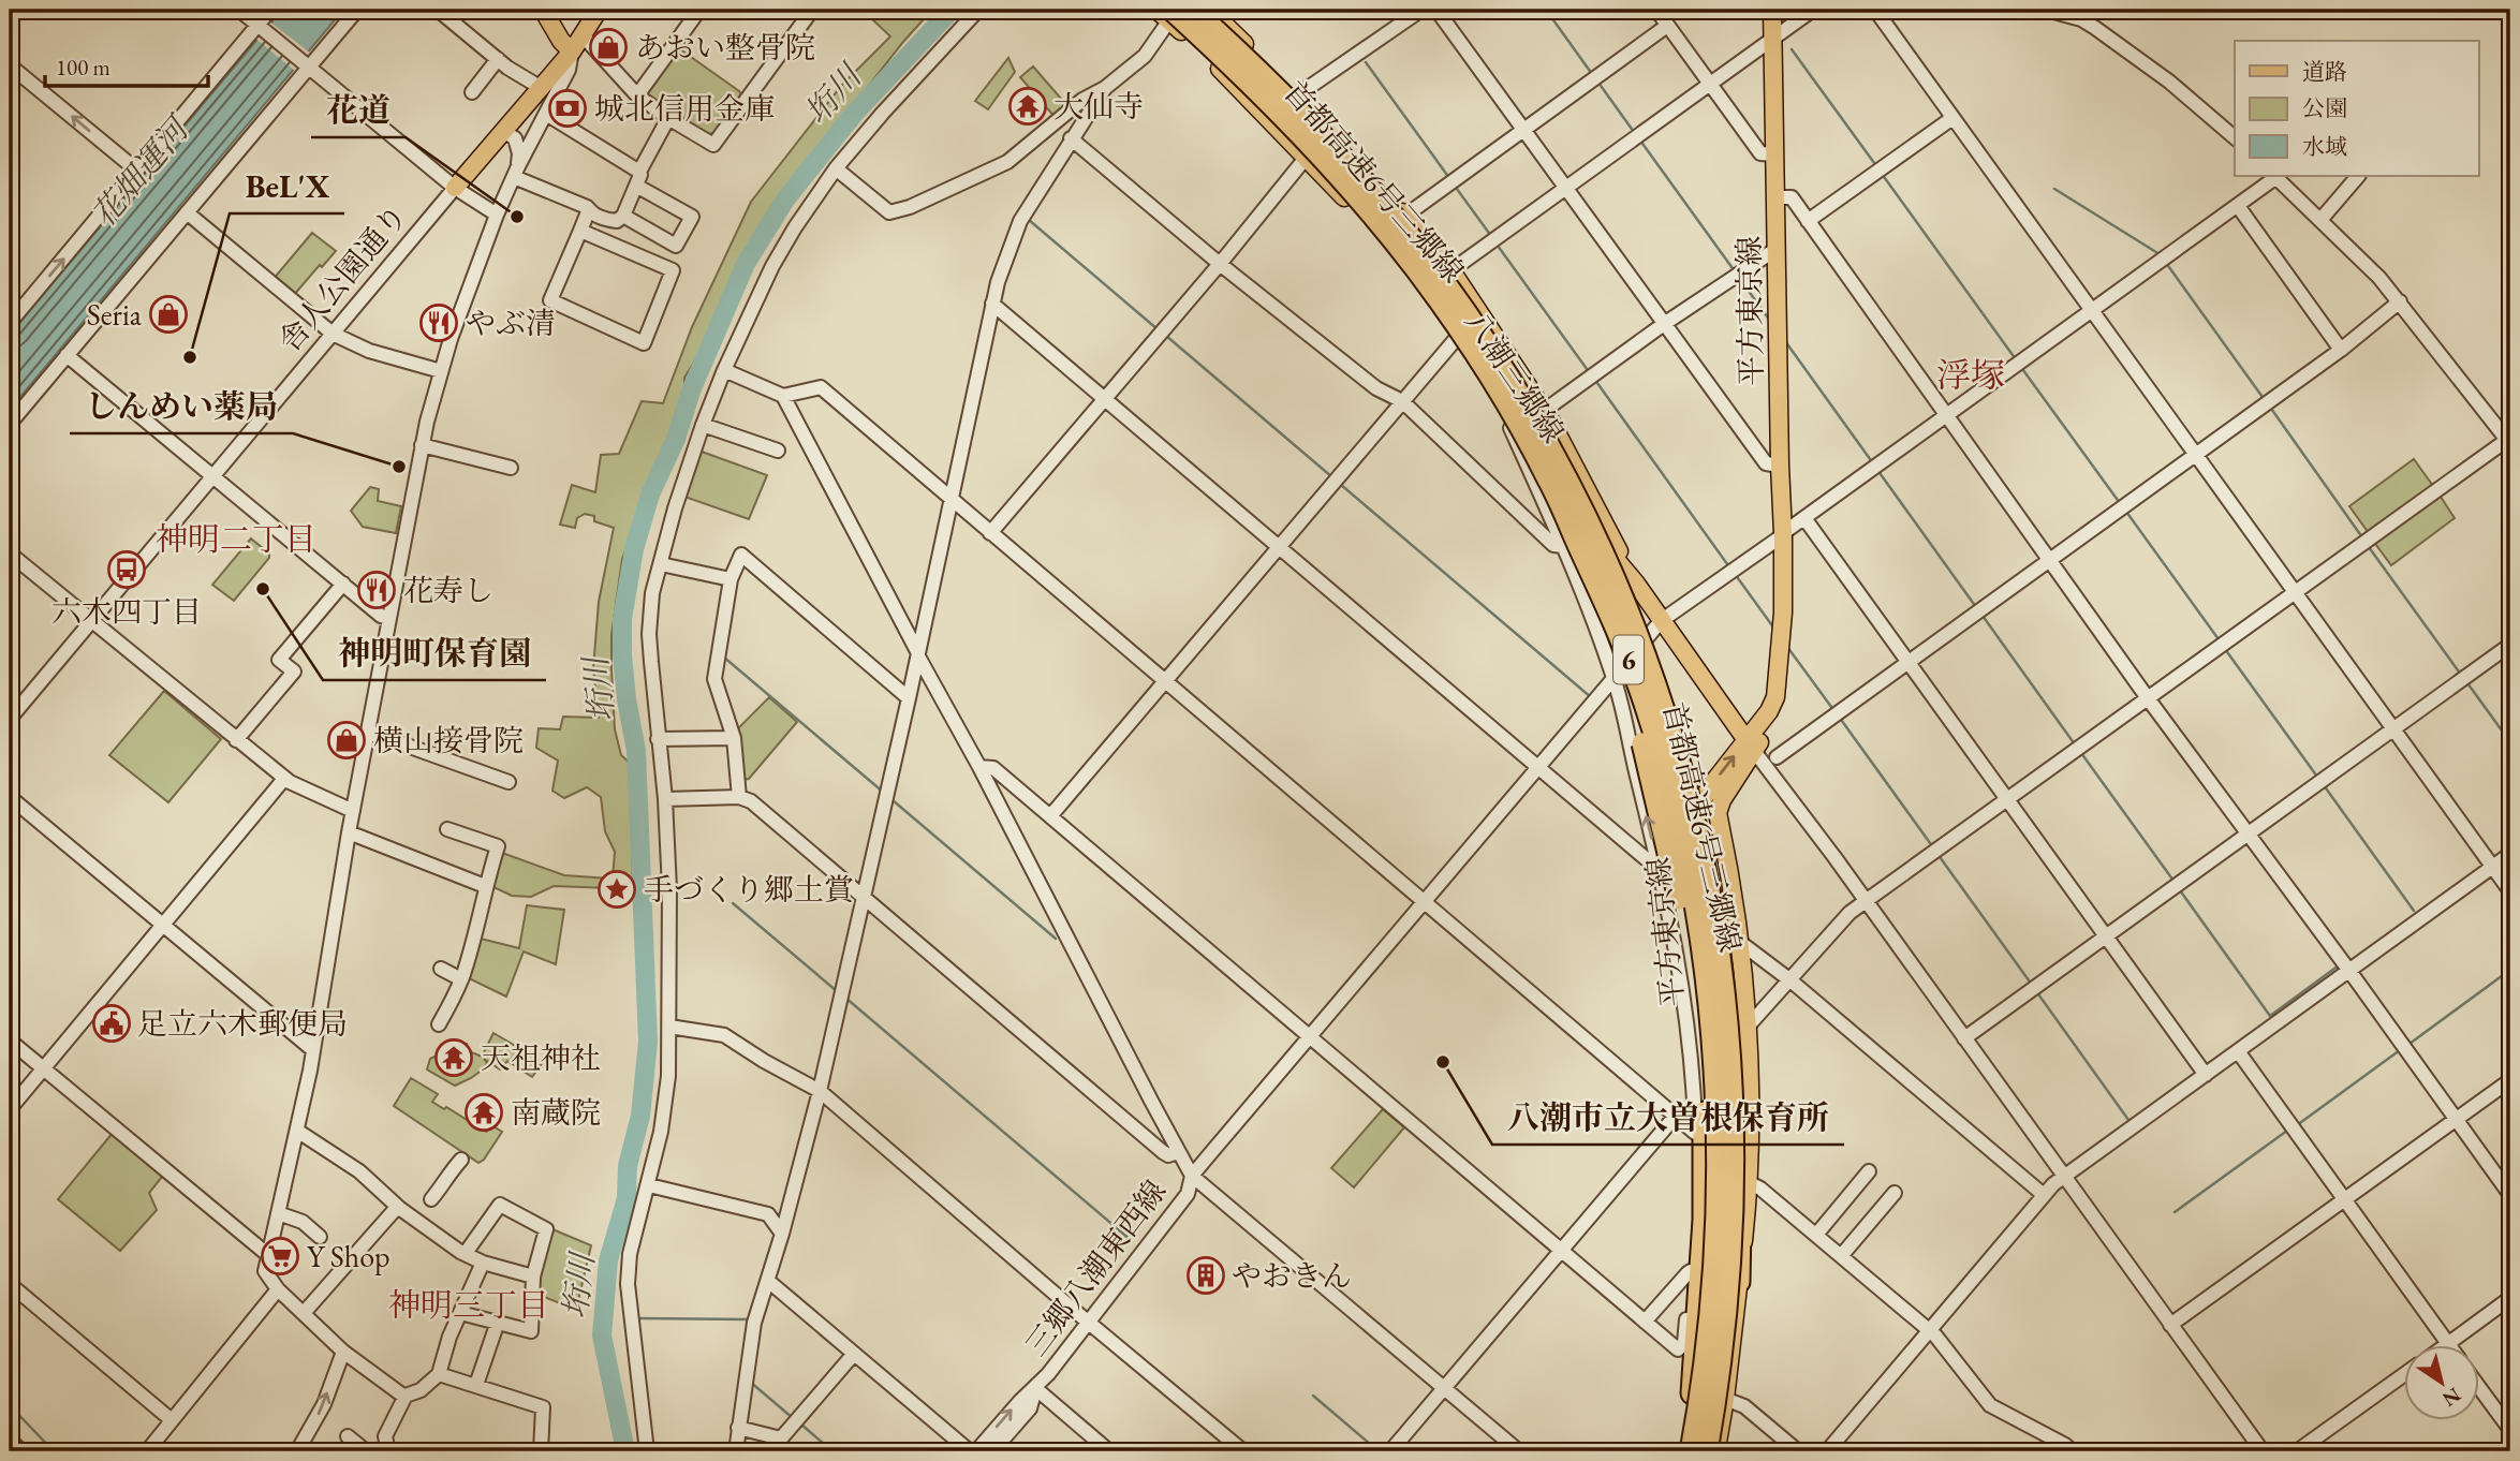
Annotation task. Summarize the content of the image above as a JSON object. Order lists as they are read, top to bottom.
{
  "streets": {
    "highway": ["首都高速6号三郷線", "6"],
    "main road": ["舎人公園通り", "平方東京線", "八潮三郷線"],
    "street": ["三郷八潮東西線"]
  },
  "crossings": [
    ["首都高速6号三郷線", "八潮三郷線"],
    ["平方東京線", "八潮三郷線"],
    ["平方東京線", "三郷八潮東西線"],
    ["八潮三郷線", "三郷八潮東西線"]
  ],
  "districts": ["浮塚", "神明二丁目", "神明三丁目"],
  "water": ["垳川", "花畑運河"],
  "places": {
    "shop": ["あおい整骨院", "Seria", "横山接骨院"],
    "temple": ["大仙寺", "天祖神社", "南蔵院"],
    "bank": ["城北信用金庫"],
    "other": [
      "花道",
      "BeL'X",
      "しんめい薬局",
      "神明町保育園",
      "八潮市立大曽根保育所"
    ],
    "restaurant": ["やぶ清", "花寿し"],
    "bus stop": ["六木四丁目"],
    "place": ["手づくり郷土賞"],
    "public building": ["足立六木郵便局"],
    "supermarket": ["Y Shop"],
    "building": ["やおきん"]
  },
  "legend": ["道路", "公園", "水域"],
  "scale_bar": "100 m",
  "north": "bottom right"
}
